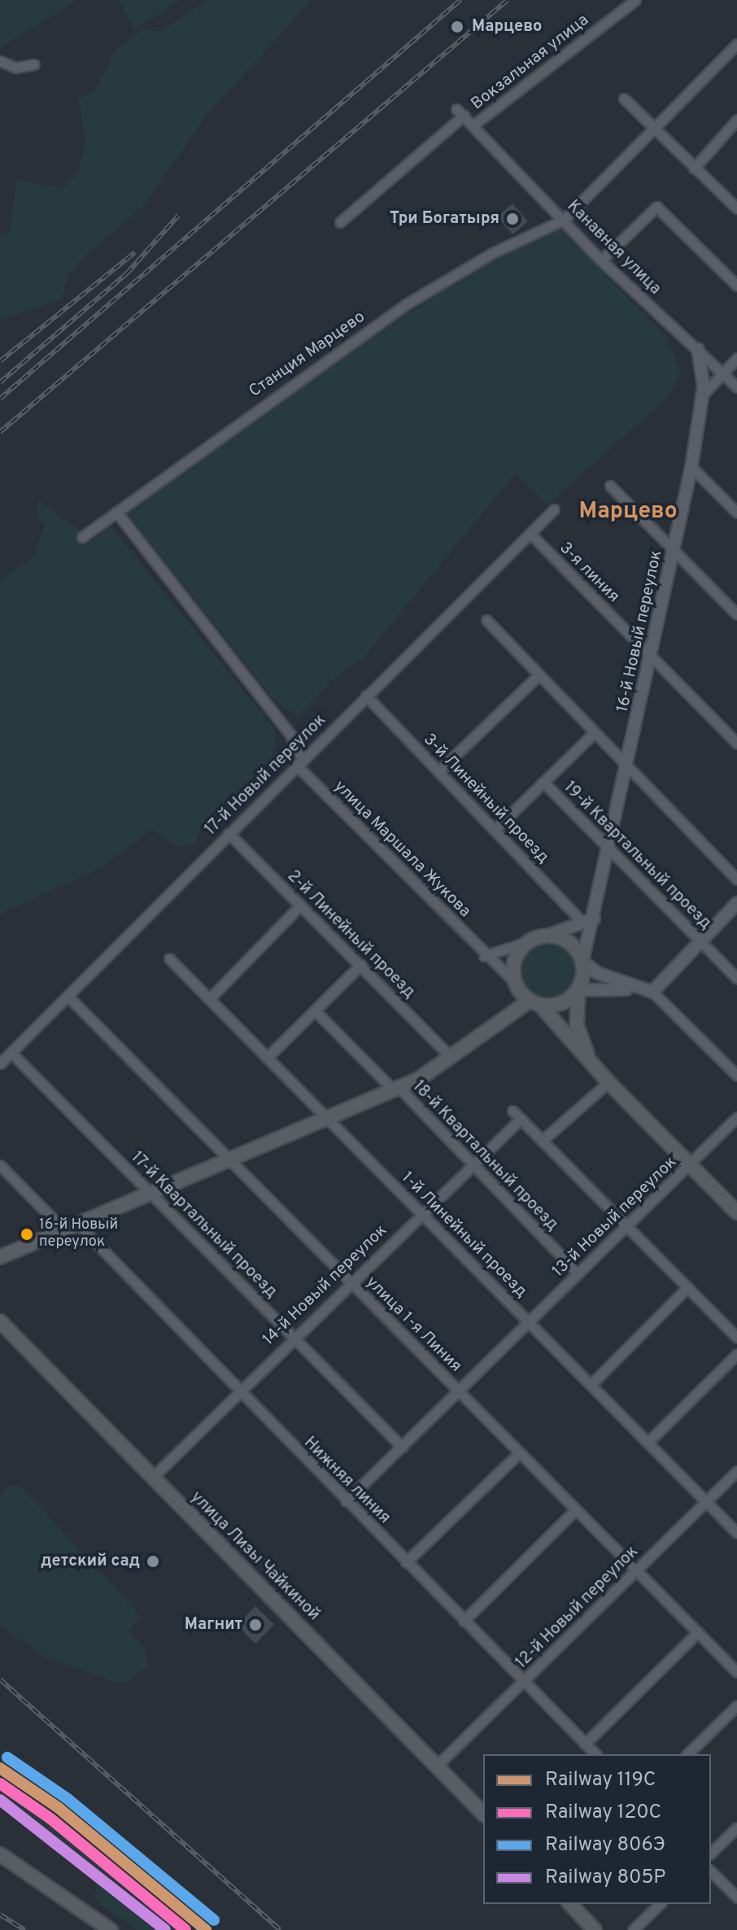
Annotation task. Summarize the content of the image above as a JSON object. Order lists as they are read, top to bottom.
{
  "streets": {
    "main road": ["улица Лизы Чайкиной"],
    "street": [
      "Вокзальная улица",
      "Канавная улица",
      "Станция Марцево",
      "3-я линия",
      "16-й Новый переулок",
      "17-й Новый переулок",
      "3-й Линейный проезд",
      "улица Маршала Жукова",
      "19-й Квартальный проезд",
      "2-й Линейный проезд",
      "18-й Квартальный проезд",
      "13-й Новый переулок",
      "17-й Квартальный проезд",
      "1-й Линейный проезд",
      "14-й Новый переулок",
      "улица 1-я Линия",
      "Нижняя линия",
      "12-й Новый переулок"
    ]
  },
  "crossings": [
    ["Вокзальная улица", "Канавная улица"],
    ["Канавная улица", "Станция Марцево"],
    ["Канавная улица", "16-й Новый переулок"],
    ["Станция Марцево", "улица Маршала Жукова"],
    ["3-я линия", "16-й Новый переулок"],
    ["3-я линия", "17-й Новый переулок"],
    ["16-й Новый переулок", "улица Маршала Жукова"],
    ["16-й Новый переулок", "19-й Квартальный проезд"],
    ["17-й Новый переулок", "3-й Линейный проезд"],
    ["17-й Новый переулок", "улица Маршала Жукова"],
    ["17-й Новый переулок", "2-й Линейный проезд"],
    ["17-й Новый переулок", "17-й Квартальный проезд"],
    ["17-й Новый переулок", "улица 1-я Линия"],
    ["18-й Квартальный проезд", "13-й Новый переулок"],
    ["18-й Квартальный проезд", "14-й Новый переулок"],
    ["13-й Новый переулок", "17-й Квартальный проезд"],
    ["13-й Новый переулок", "1-й Линейный проезд"],
    ["13-й Новый переулок", "улица 1-я Линия"],
    ["13-й Новый переулок", "Нижняя линия"],
    ["17-й Квартальный проезд", "14-й Новый переулок"],
    ["1-й Линейный проезд", "14-й Новый переулок"],
    ["1-й Линейный проезд", "12-й Новый переулок"],
    ["14-й Новый переулок", "улица 1-я Линия"],
    ["14-й Новый переулок", "Нижняя линия"],
    ["14-й Новый переулок", "улица Лизы Чайкиной"],
    ["улица 1-я Линия", "12-й Новый переулок"],
    ["Нижняя линия", "12-й Новый переулок"],
    ["улица Лизы Чайкиной", "12-й Новый переулок"]
  ],
  "districts": ["Марцево"],
  "places": [
    "Марцево",
    "Три Богатыря",
    "16-й Новый переулок",
    "детский сад",
    "Магнит"
  ],
  "lines": [
    "rail line 806Э",
    "rail line 119С",
    "rail line 120С",
    "rail line 805Р"
  ],
  "legend": [
    "Railway 119С",
    "Railway 120С",
    "Railway 806Э",
    "Railway 805Р"
  ]
}
